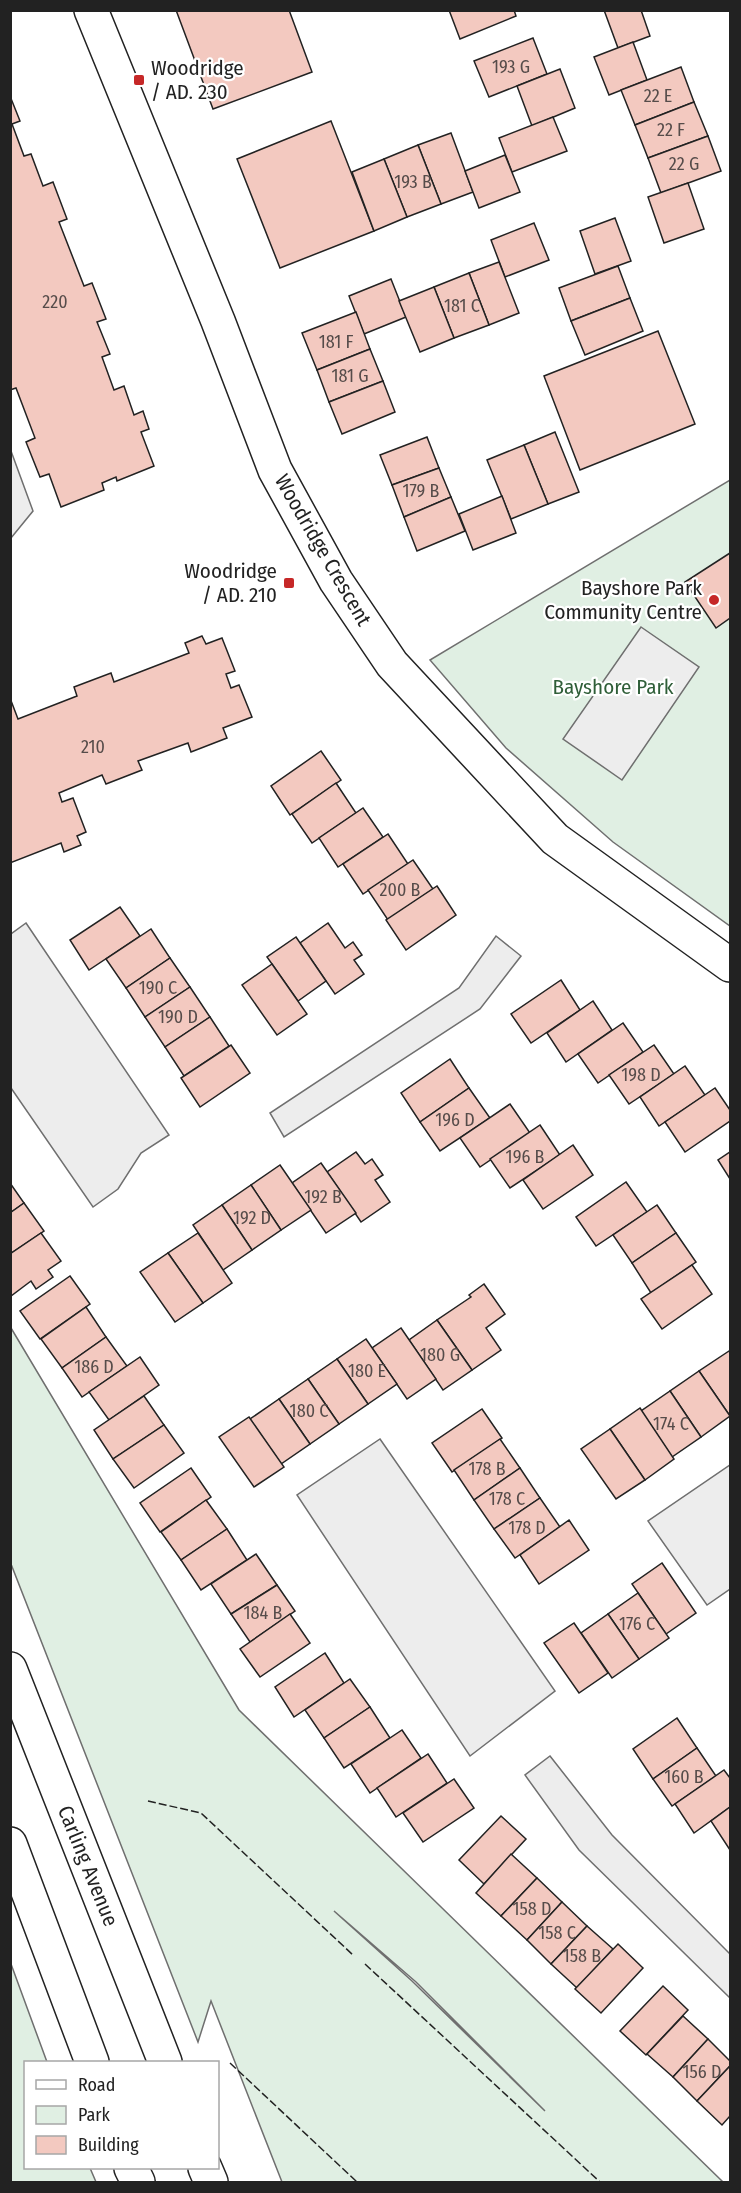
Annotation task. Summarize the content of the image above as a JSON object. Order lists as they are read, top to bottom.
{
  "streets": {
    "street": ["Woodridge Crescent", "Carling Avenue"]
  },
  "parks": ["Bayshore Park"],
  "places": {
    "transit": ["Woodridge / AD. 230", "Woodridge / AD. 210"],
    "other": ["Bayshore Park Community Centre"]
  },
  "house_numbers": [
    "193 G",
    "22 E",
    "22 F",
    "22 G",
    "193 B",
    "220",
    "181 C",
    "181 F",
    "181 G",
    "179 B",
    "210",
    "200 B",
    "190 C",
    "190 D",
    "198 D",
    "196 D",
    "196 B",
    "192 B",
    "192 D",
    "180 G",
    "186 D",
    "180 E",
    "180 C",
    "174 C",
    "178 B",
    "178 C",
    "178 D",
    "184 B",
    "176 C",
    "160 B",
    "158 D",
    "158 C",
    "158 B",
    "156 D"
  ],
  "legend": ["Road", "Park", "Building"]
}
